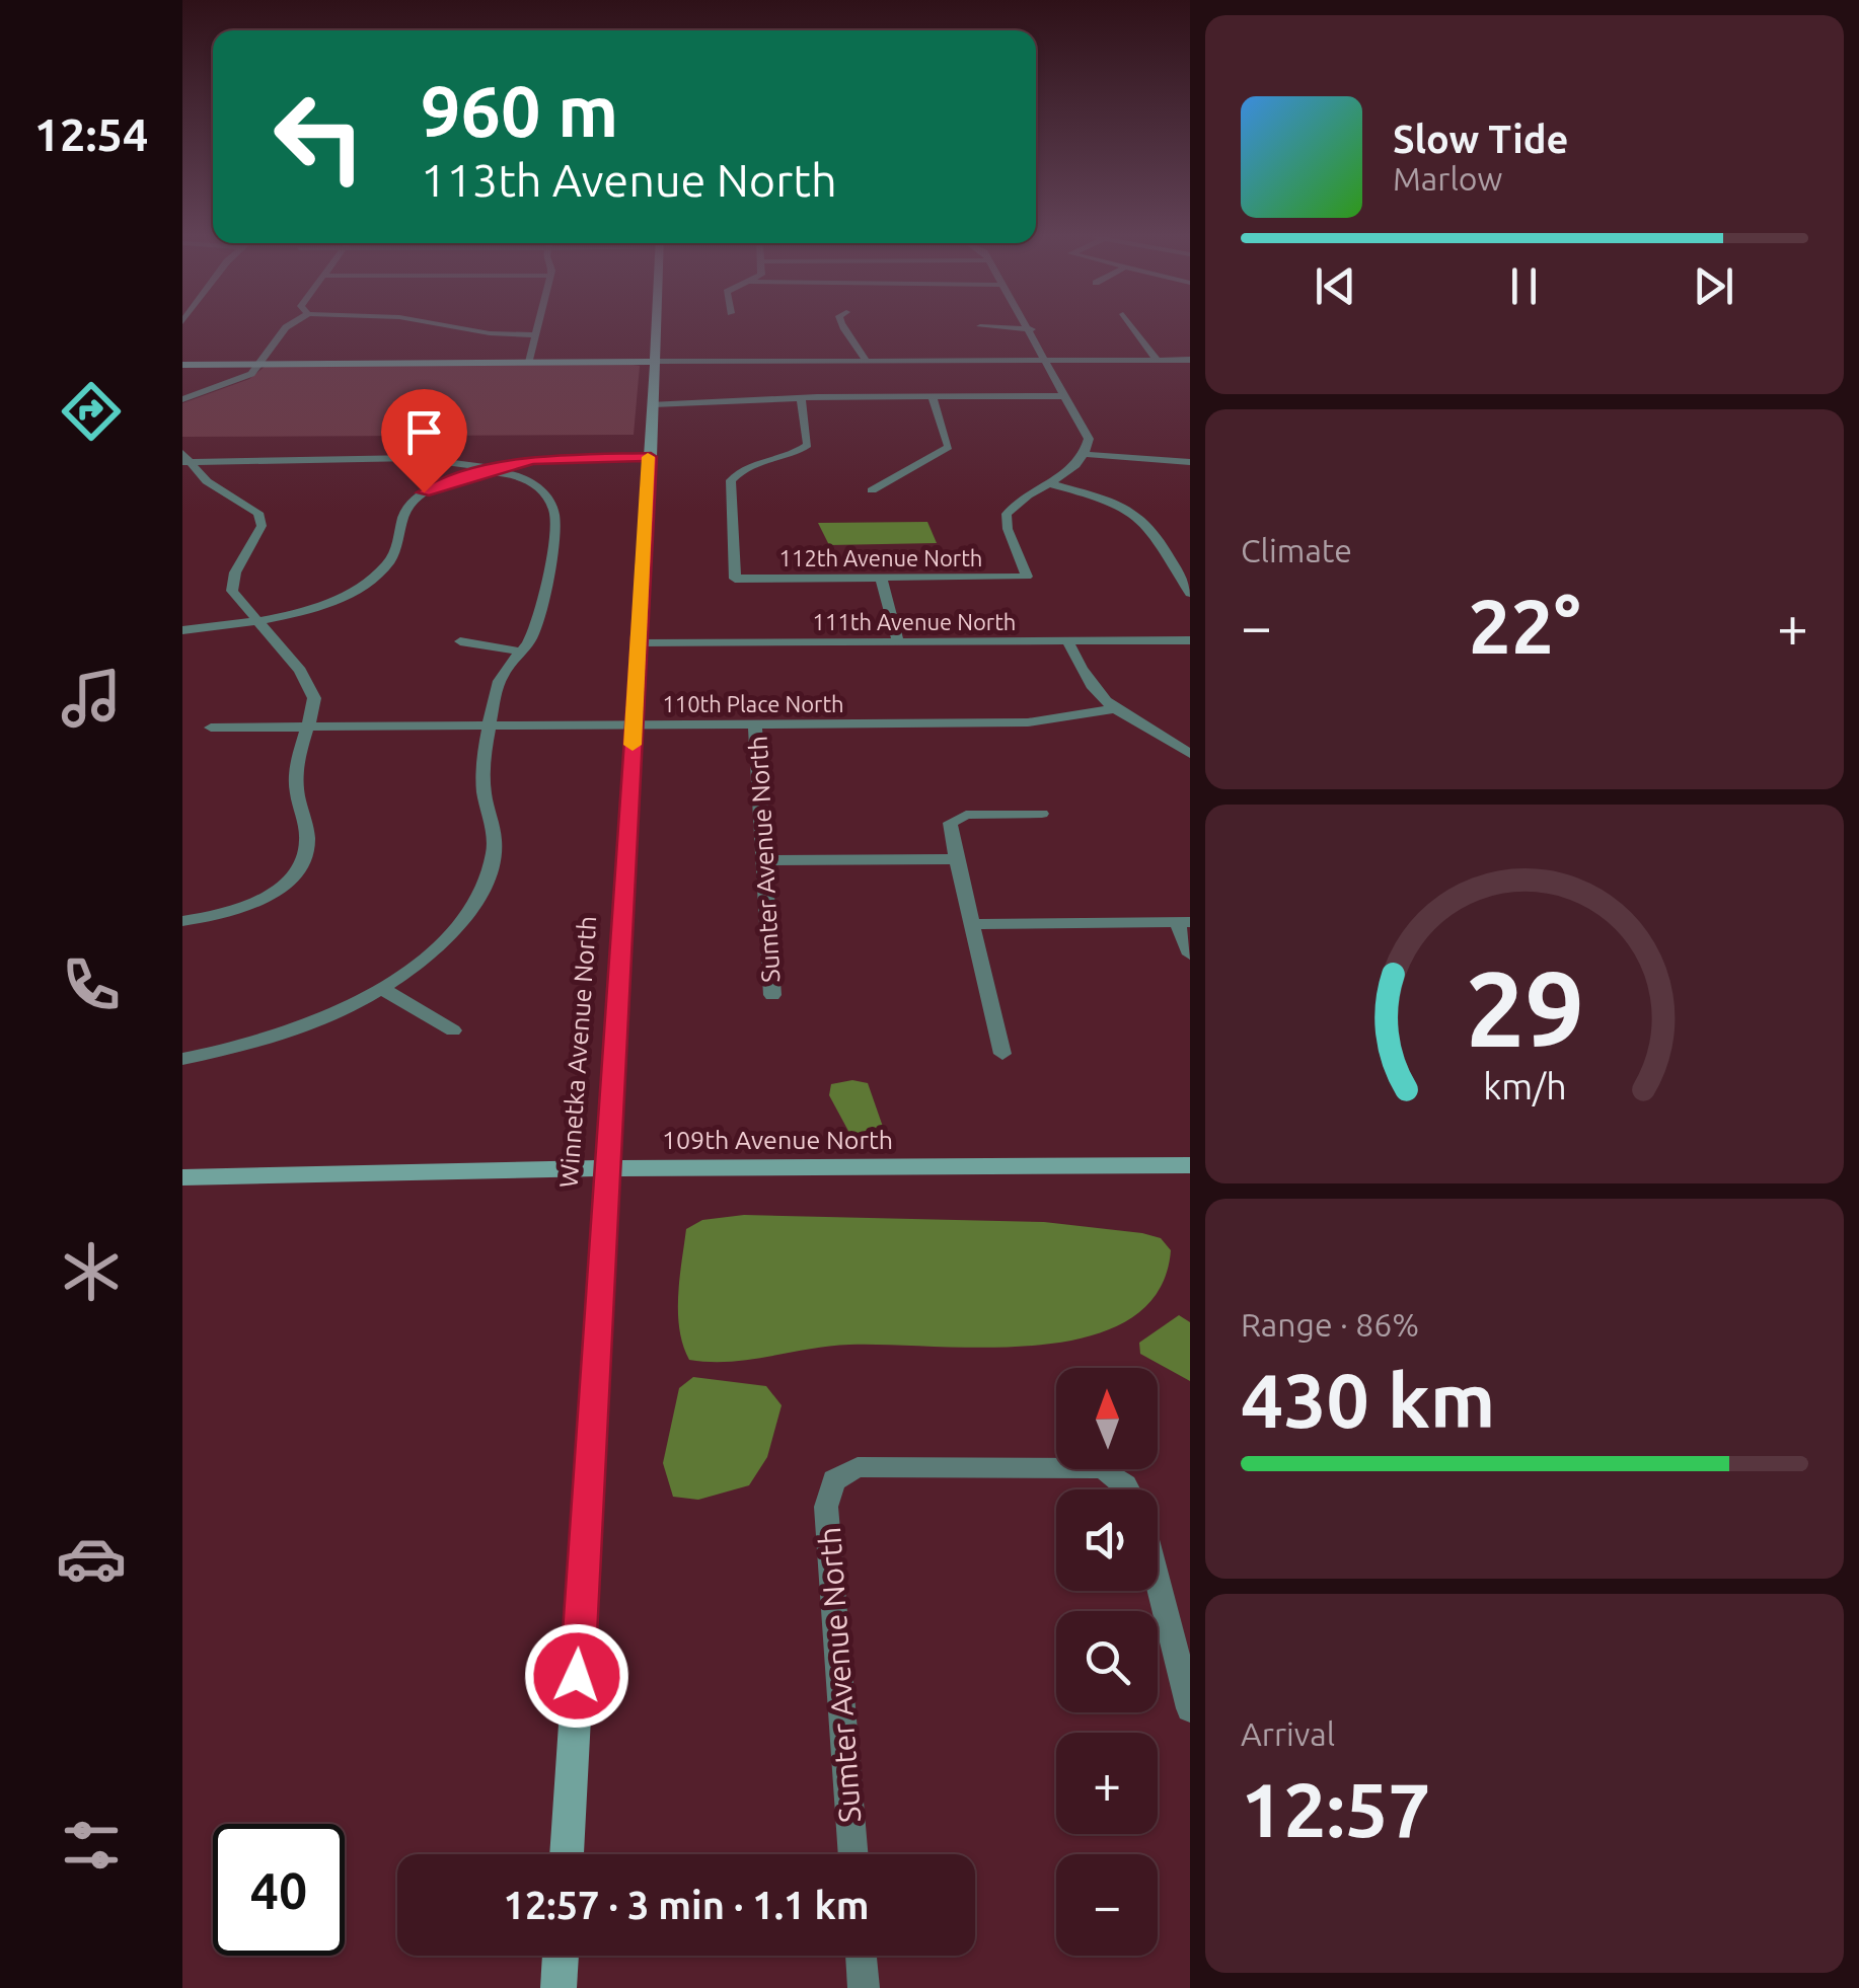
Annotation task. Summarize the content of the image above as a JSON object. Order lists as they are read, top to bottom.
{
  "streets": {
    "street": [
      "112th Avenue North",
      "111th Avenue North",
      "110th Place North",
      "Sumter Avenue North",
      "Winnetka Avenue North",
      "109th Avenue North"
    ]
  },
  "crossings": [
    ["111th Avenue North", "Winnetka Avenue North"],
    ["110th Place North", "Sumter Avenue North"],
    ["110th Place North", "Winnetka Avenue North"],
    ["Winnetka Avenue North", "109th Avenue North"]
  ],
  "north": "top",
  "page": {
    "tabs": "12:54",
    "turn": ["960 m", "113th Avenue North"],
    "song": ["Slow Tide", "Marlow"],
    "tile": [
      "Climate",
      ["Range · 86%", "430 km"],
      ["Arrival", "12:57"]
    ],
    "heat": ["−", "22°", "+"],
    "map_buttons": ["+", "−"],
    "limit": "40",
    "trip": "12:57 · 3 min · 1.1 km",
    "gauge": ["29", "km/h"]
  }
}
